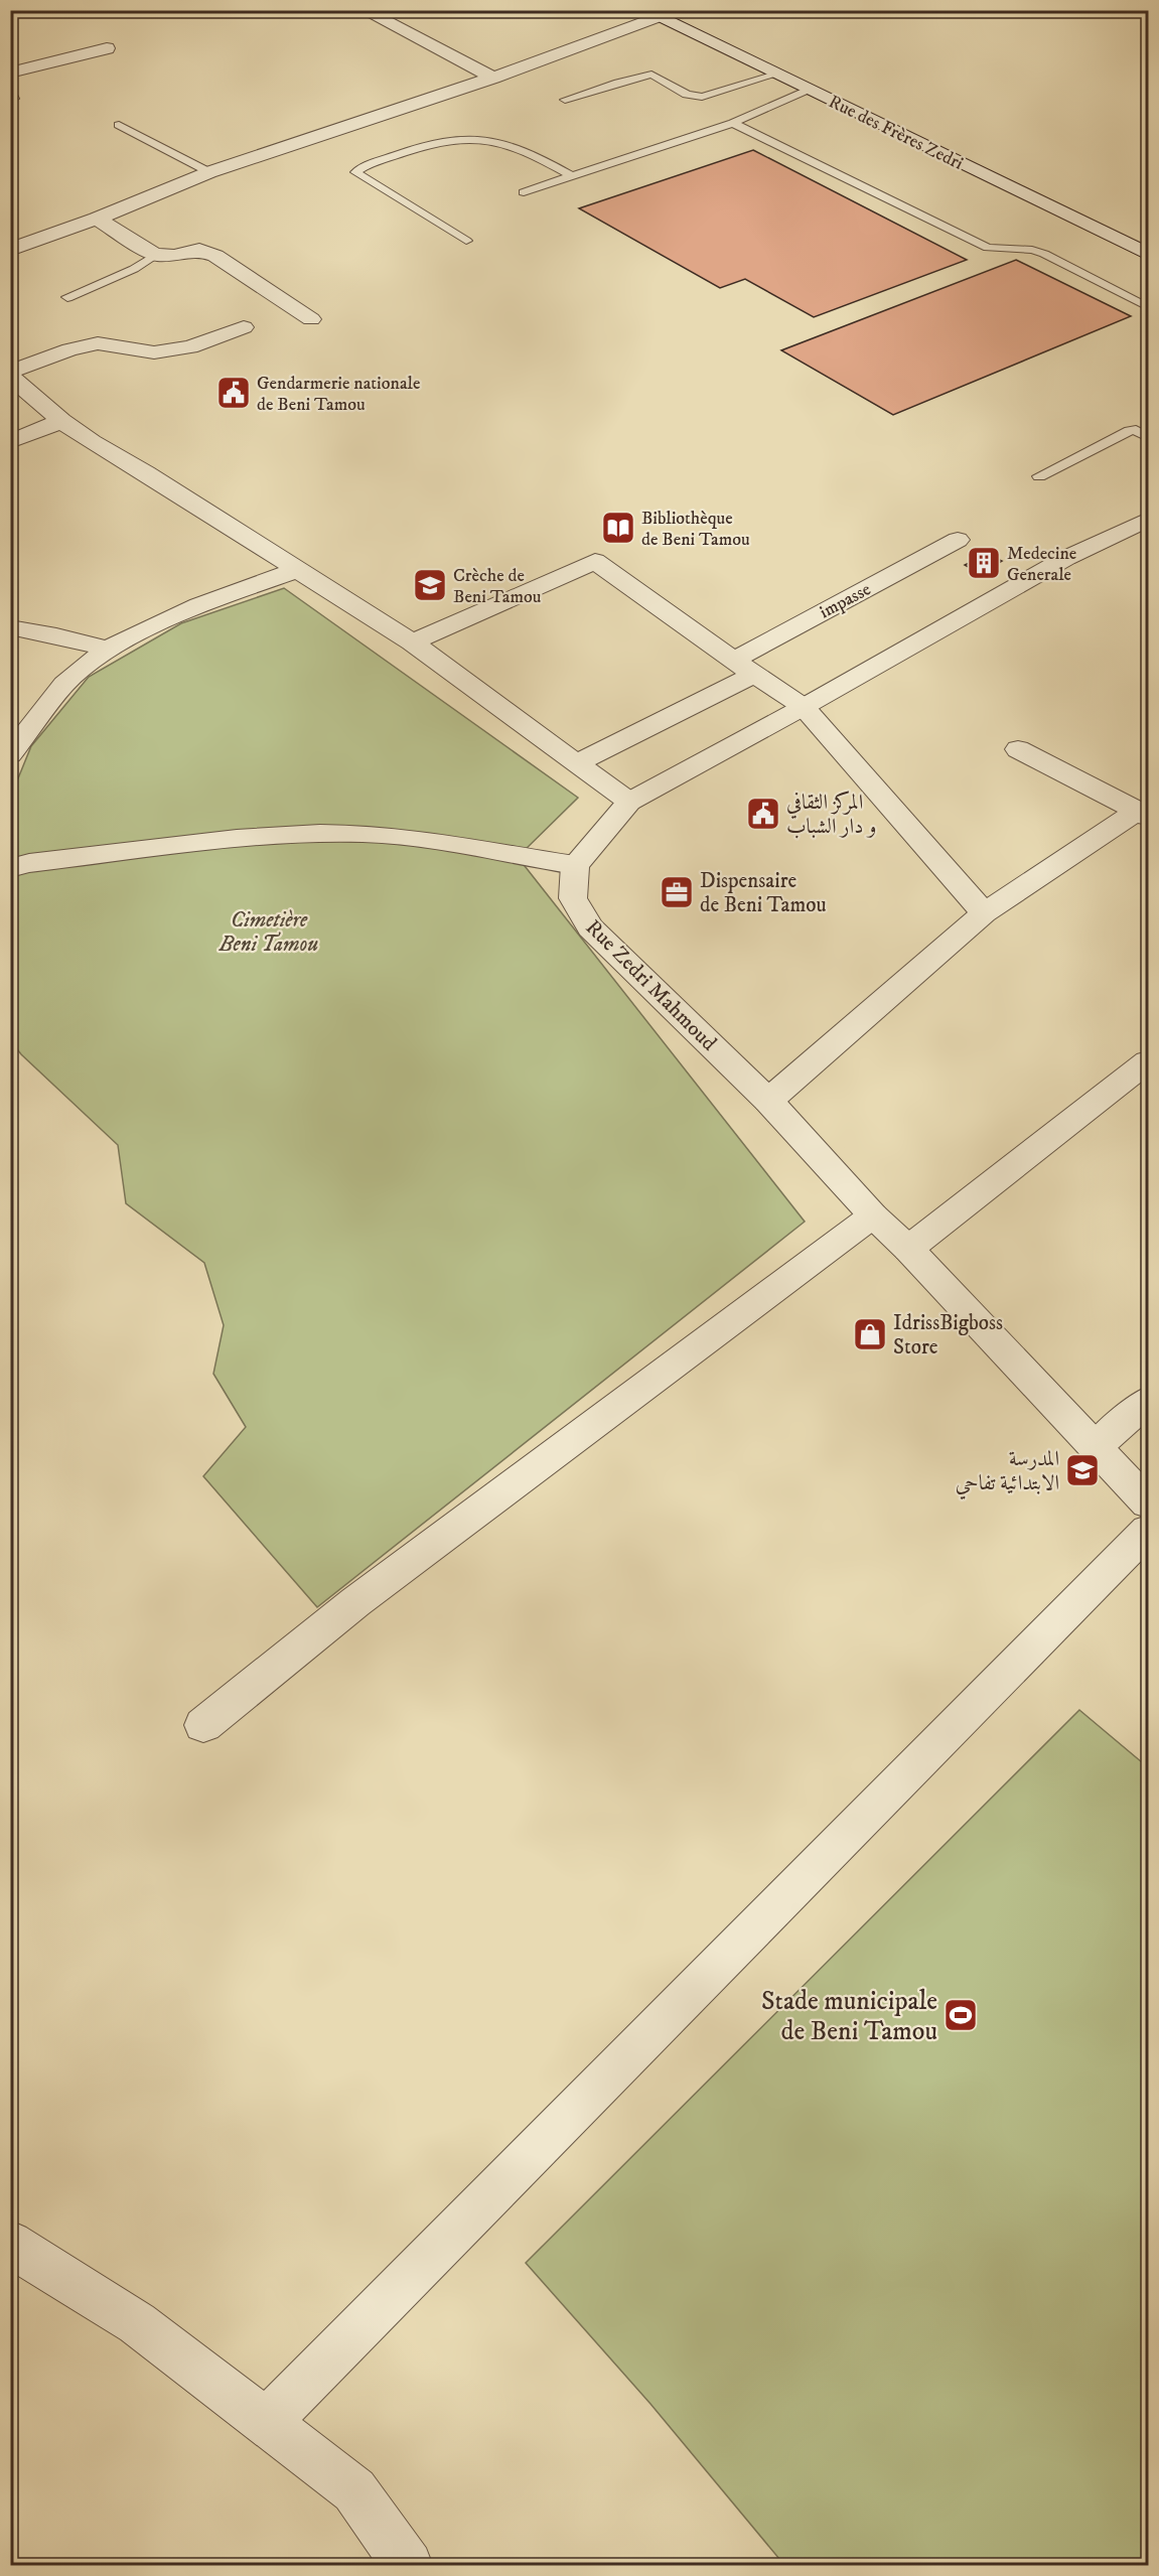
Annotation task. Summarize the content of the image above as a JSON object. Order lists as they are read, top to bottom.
{
  "streets": {
    "street": ["Rue des Frères Zedri", "impasse", "Rue Zedri Mahmoud"]
  },
  "parks": ["Cimetière Beni Tamou"],
  "places": {
    "public building": ["Gendarmerie nationale de Beni Tamou", "المركز الثقافي و دار الشباب"],
    "library": ["Bibliothèque de Beni Tamou"],
    "building": ["Medecine Generale"],
    "school or university": ["Crèche de Beni Tamou", "المدرسة الابتدائية تفاحي"],
    "office": ["Dispensaire de Beni Tamou"],
    "shop": ["IdrissBigboss Store"],
    "sports": ["Stade municipale de Beni Tamou"]
  }
}
